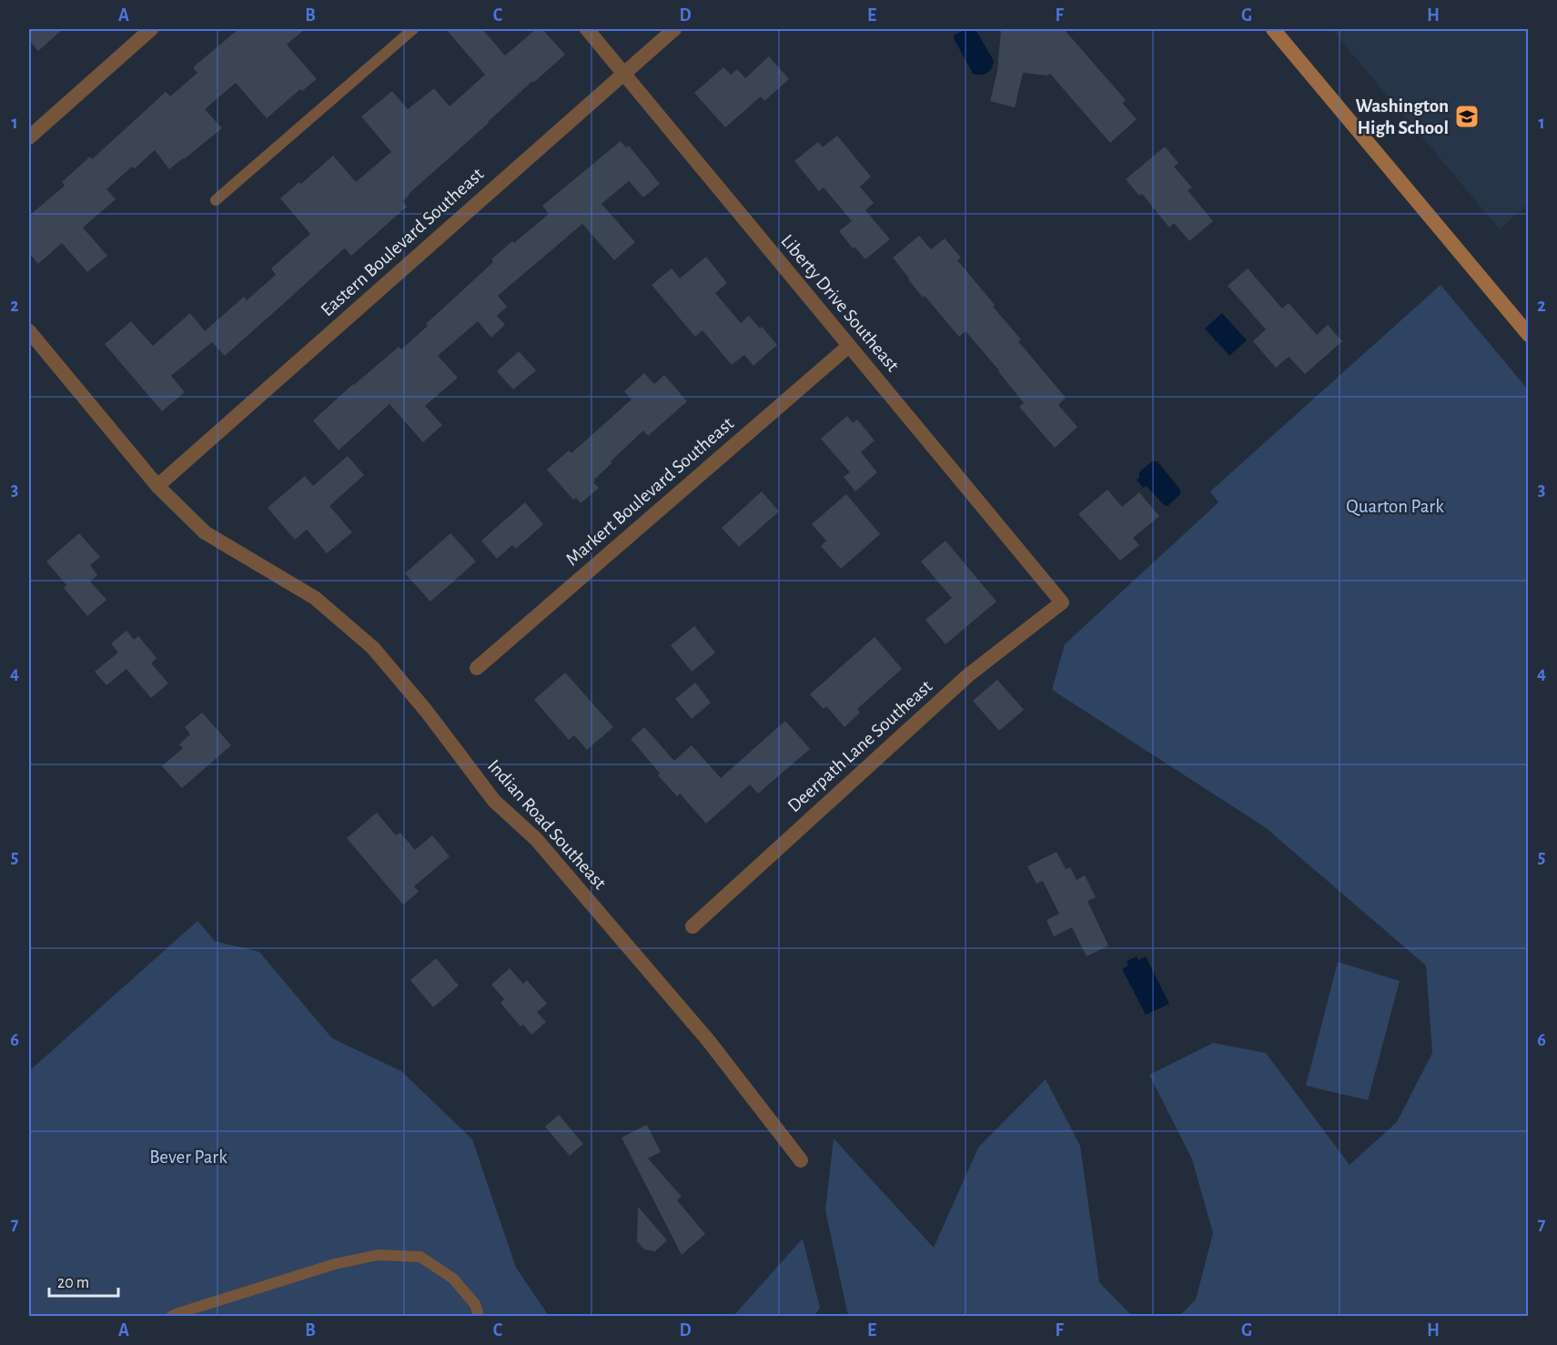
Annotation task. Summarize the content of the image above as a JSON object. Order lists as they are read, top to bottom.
{
  "streets": {
    "street": [
      "Eastern Boulevard Southeast",
      "Liberty Drive Southeast",
      "Markert Boulevard Southeast",
      "Deerpath Lane Southeast",
      "Indian Road Southeast"
    ]
  },
  "crossings": [
    ["Eastern Boulevard Southeast", "Liberty Drive Southeast"],
    ["Eastern Boulevard Southeast", "Indian Road Southeast"],
    ["Liberty Drive Southeast", "Markert Boulevard Southeast"],
    ["Liberty Drive Southeast", "Deerpath Lane Southeast"]
  ],
  "parks": ["Quarton Park", "Bever Park"],
  "places": {
    "school or university": ["Washington High School"]
  },
  "scale_bar": "20 m",
  "grid": {
    "columns": [
      "A",
      "B",
      "C",
      "D",
      "E",
      "F",
      "G",
      "H"
    ],
    "rows": [
      "1",
      "2",
      "3",
      "4",
      "5",
      "6",
      "7"
    ]
  }
}
